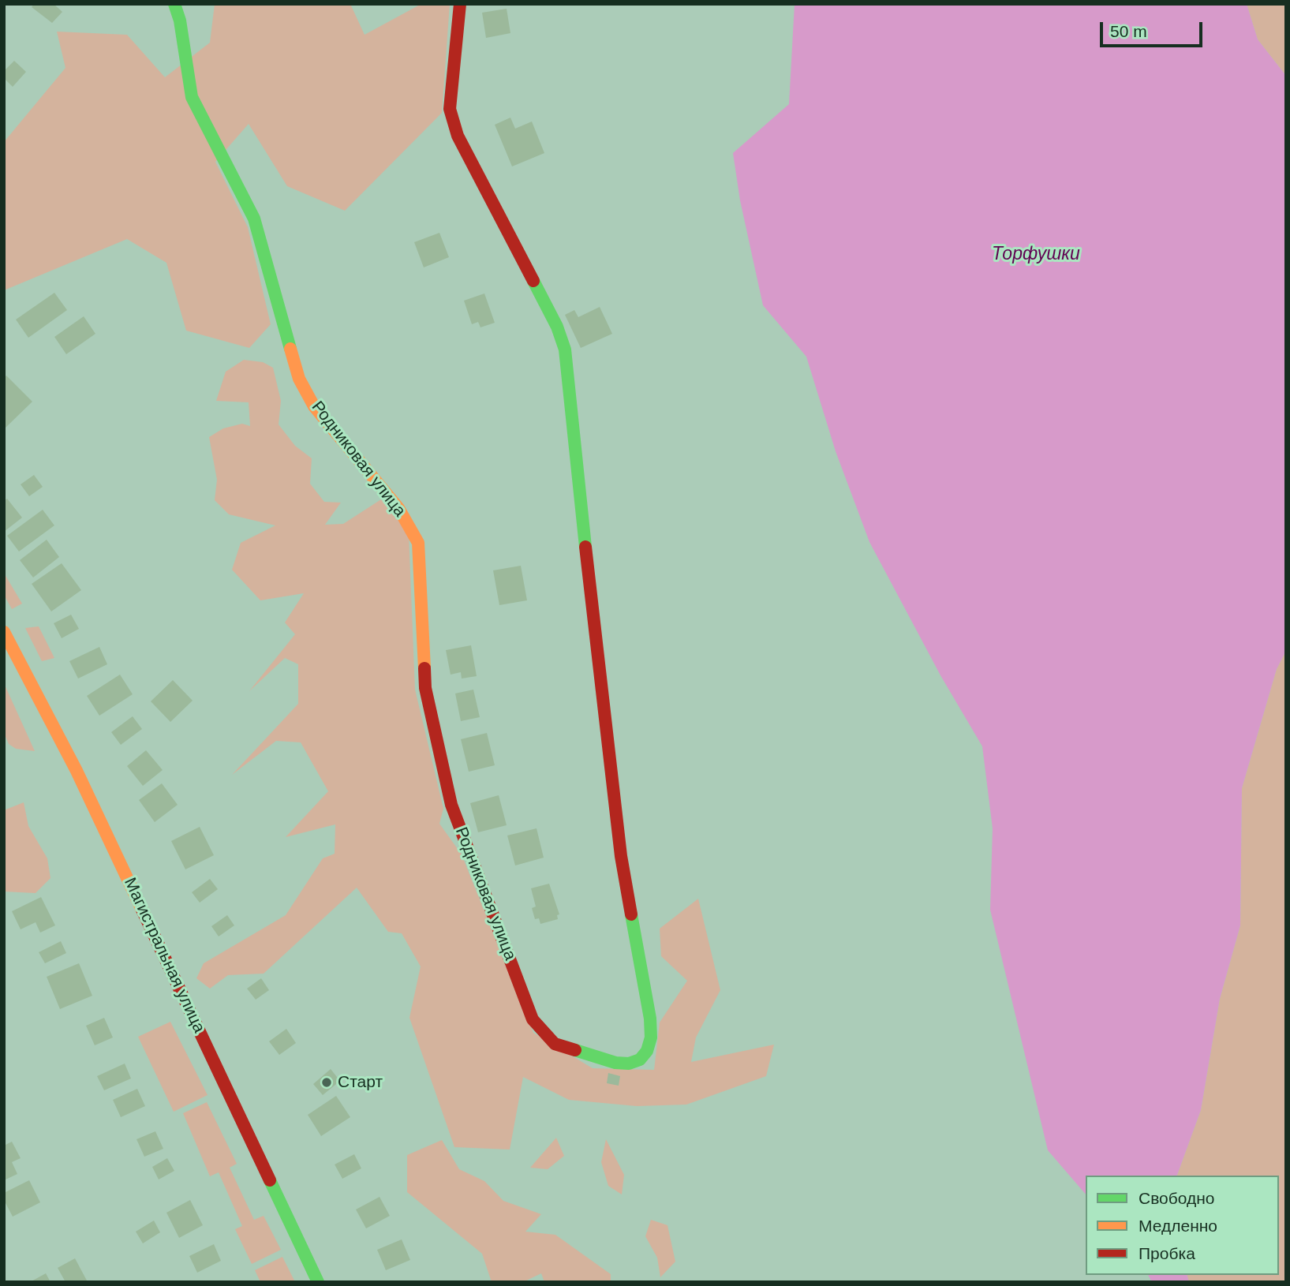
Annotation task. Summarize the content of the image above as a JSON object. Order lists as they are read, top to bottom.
{
  "streets": {
    "street": ["Родниковая улица", "Магистральная улица"]
  },
  "water": ["Торфушки"],
  "places": ["Старт"],
  "legend": ["Свободно", "Медленно", "Пробка"],
  "scale_bar": "50 m"
}
